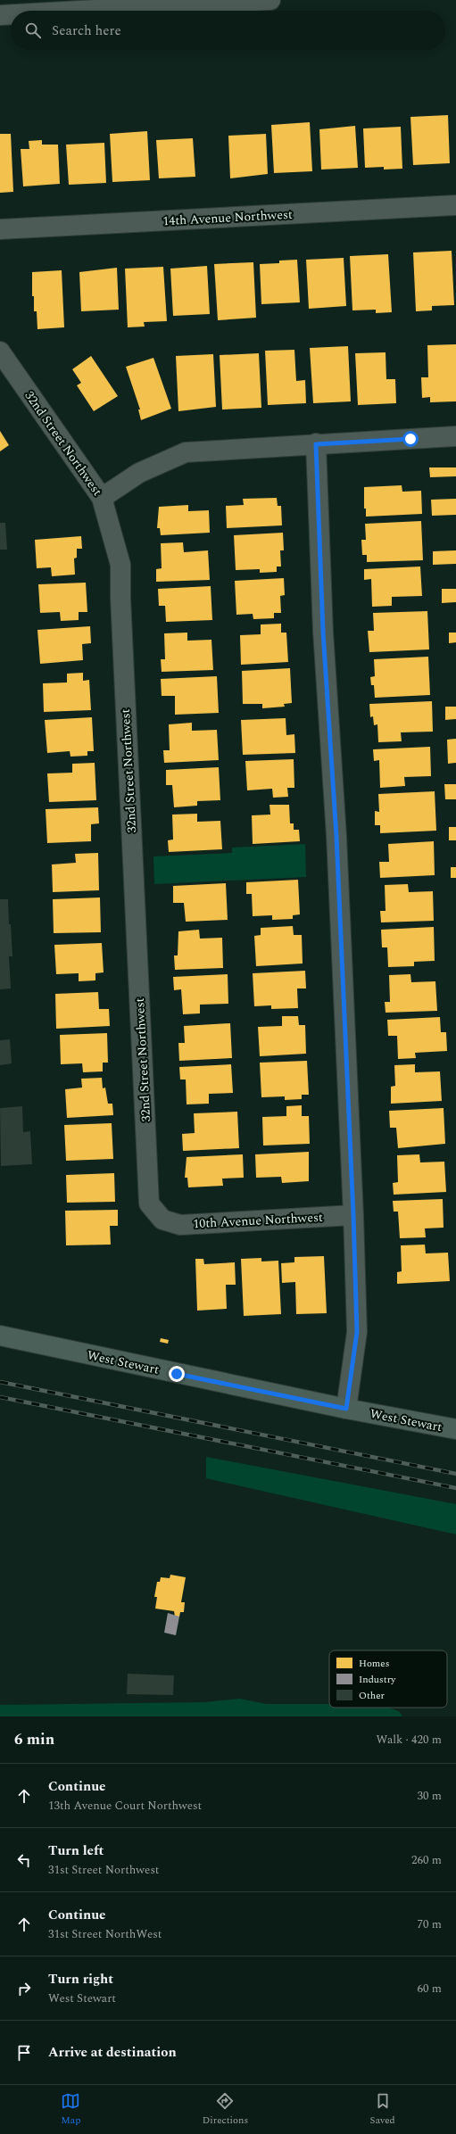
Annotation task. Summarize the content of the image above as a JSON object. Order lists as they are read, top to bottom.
{
  "streets": {
    "street": [
      "14th Avenue Northwest",
      "32nd Street Northwest",
      "10th Avenue Northwest",
      "West Stewart"
    ]
  },
  "crossings": [
    ["32nd Street Northwest", "10th Avenue Northwest"]
  ],
  "legend": ["Homes", "Industry", "Other"],
  "page": {
    "search": "Search here",
    "heading": ["6 min", "Walk · 420 m"],
    "list": [
      ["Continue", "13th Avenue Court Northwest", "30 m"],
      ["Turn left", "31st Street Northwest", "260 m"],
      ["Continue", "31st Street NorthWest", "70 m"],
      ["Turn right", "West Stewart", "60 m"],
      "Arrive at destination"
    ],
    "nav": ["Map", "Directions", "Saved"]
  }
}
